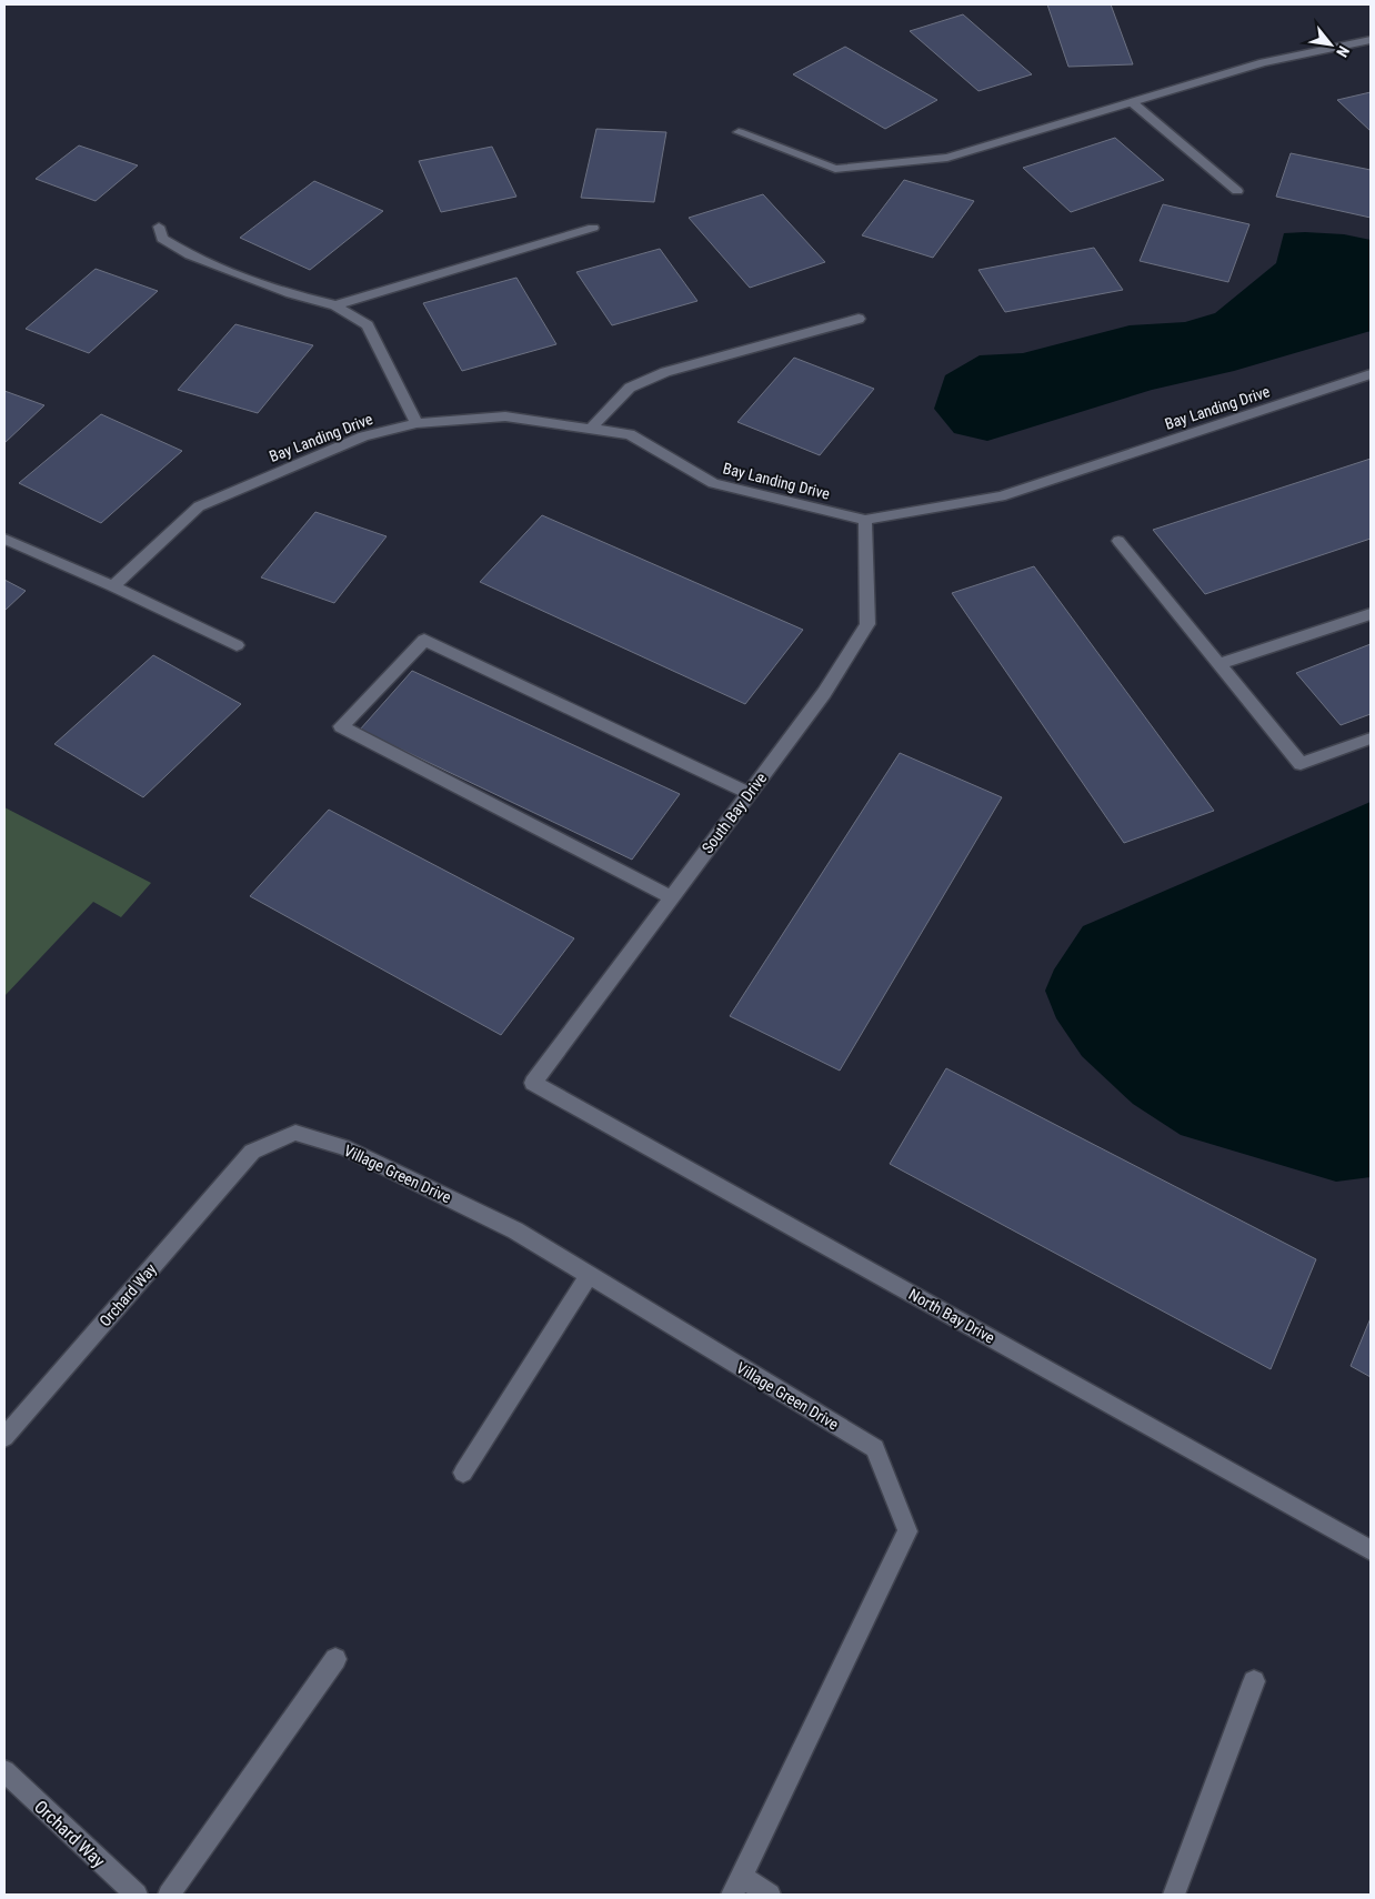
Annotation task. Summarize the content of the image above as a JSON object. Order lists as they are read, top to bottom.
{
  "streets": {
    "street": [
      "Bay Landing Drive",
      "South Bay Drive",
      "Village Green Drive",
      "Orchard Way",
      "North Bay Drive"
    ]
  },
  "crossings": [
    ["Bay Landing Drive", "South Bay Drive"],
    ["South Bay Drive", "North Bay Drive"],
    ["Village Green Drive", "Orchard Way"]
  ],
  "north": "bottom right"
}
